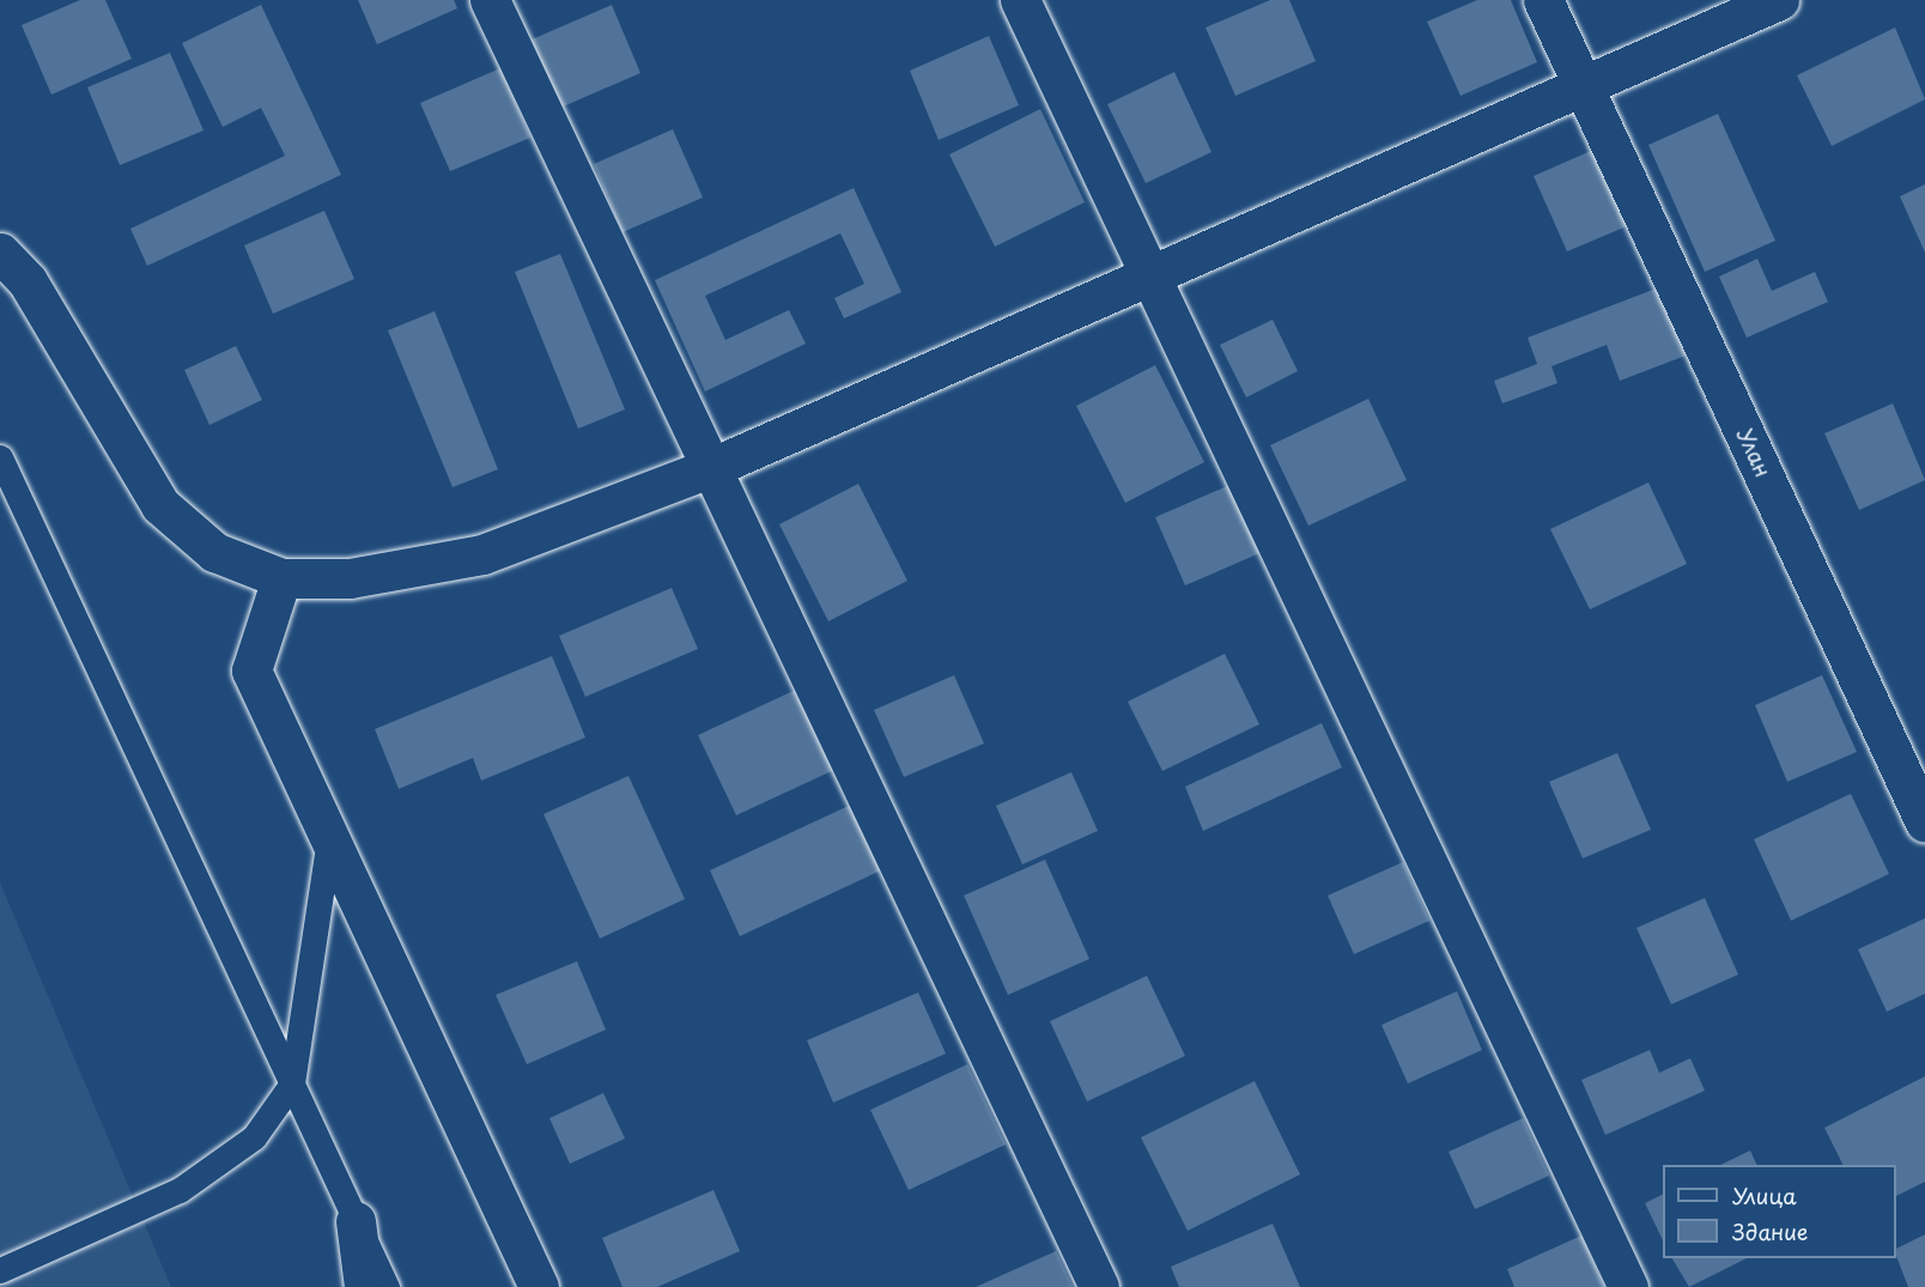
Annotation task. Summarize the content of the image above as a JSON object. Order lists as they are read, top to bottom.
{
  "streets": {
    "street": ["Улан"]
  },
  "legend": ["Улица", "Здание"]
}
